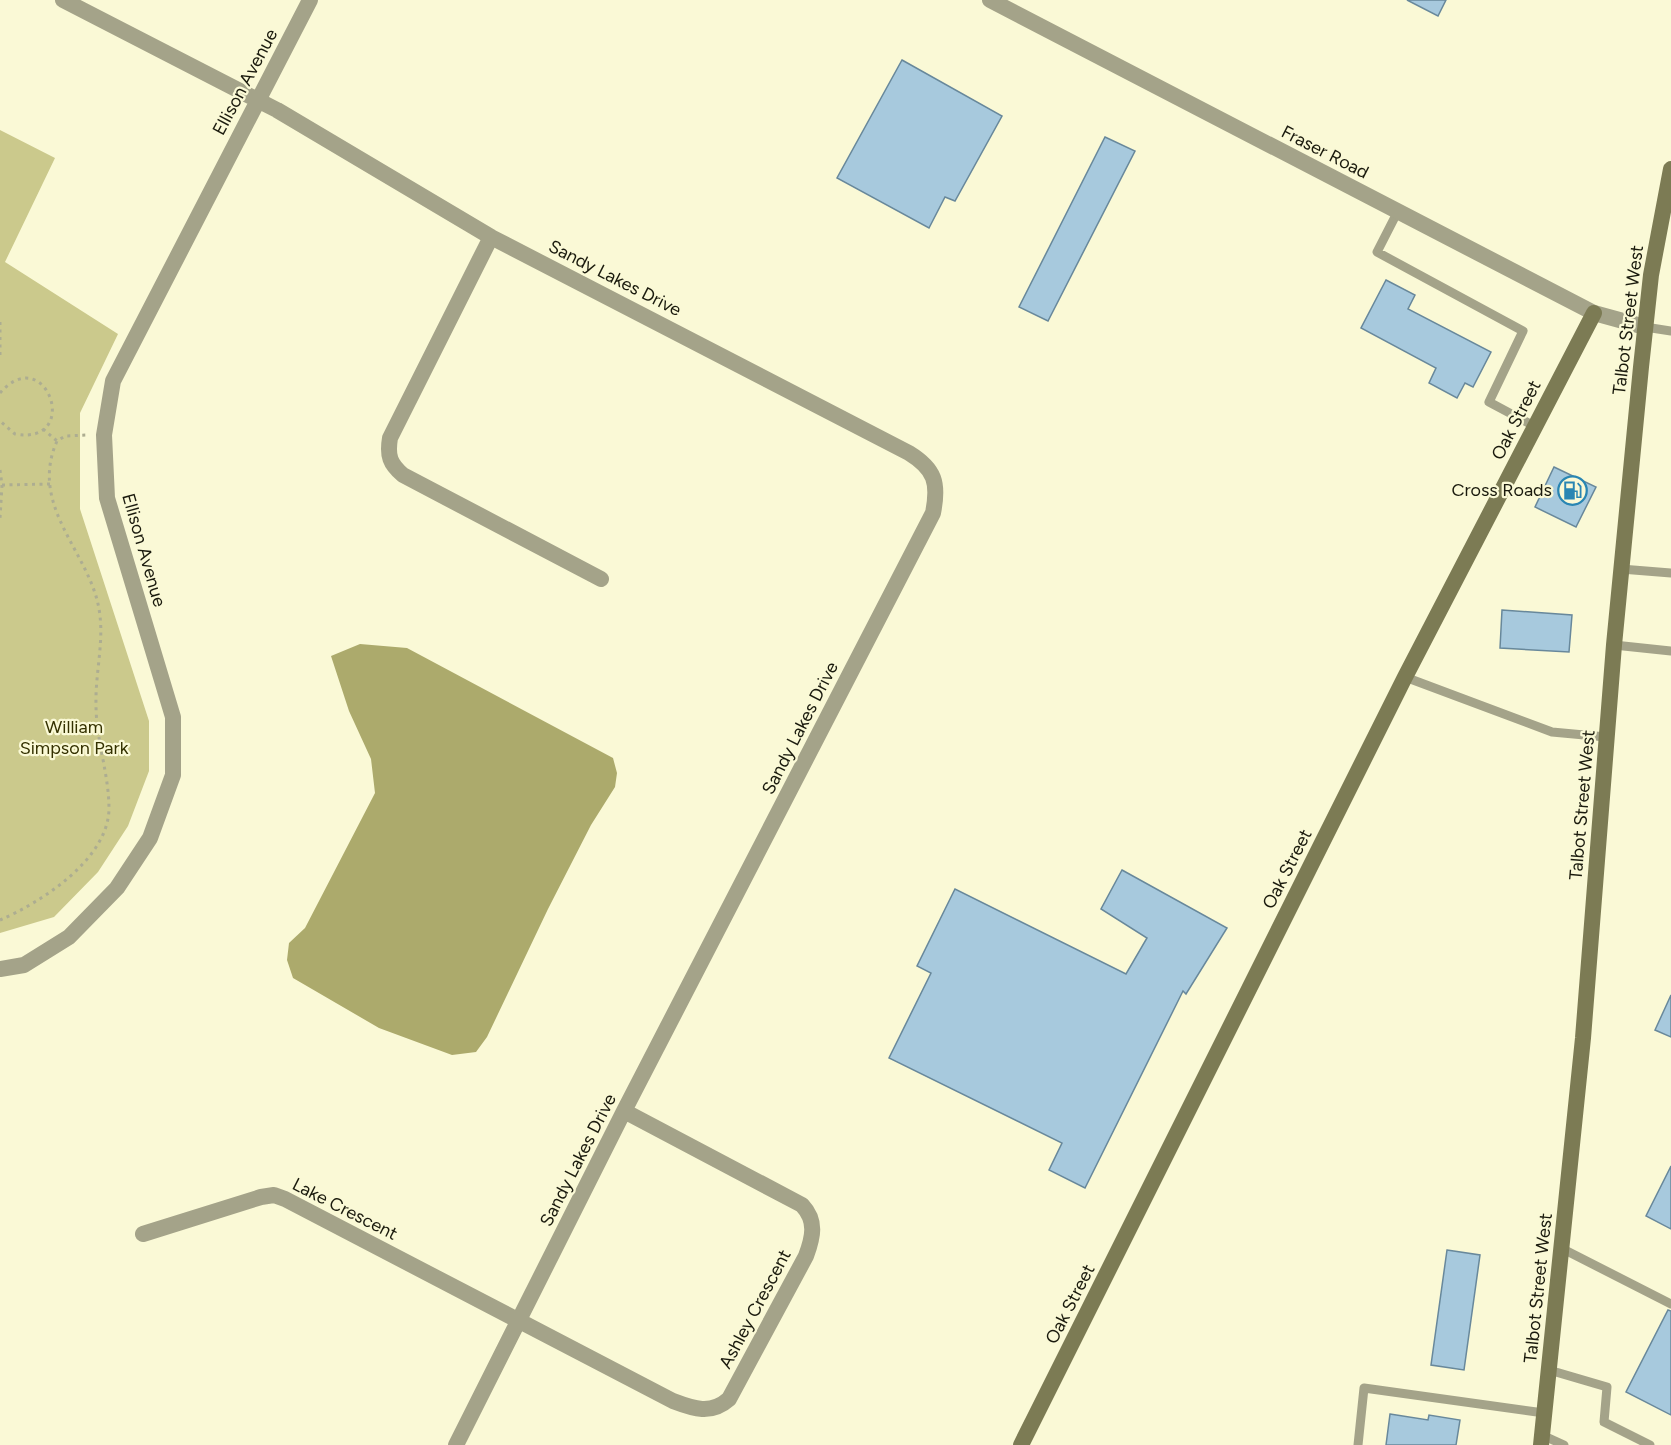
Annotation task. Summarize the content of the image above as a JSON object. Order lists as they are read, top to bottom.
{
  "streets": {
    "main road": ["Talbot Street West", "Oak Street"],
    "street": [
      "Ellison Avenue",
      "Fraser Road",
      "Sandy Lakes Drive",
      "Lake Crescent",
      "Ashley Crescent"
    ]
  },
  "crossings": [
    ["Ellison Avenue", "Sandy Lakes Drive"],
    ["Fraser Road", "Talbot Street West"],
    ["Fraser Road", "Oak Street"],
    ["Sandy Lakes Drive", "Lake Crescent"],
    ["Sandy Lakes Drive", "Ashley Crescent"],
    ["Lake Crescent", "Ashley Crescent"]
  ],
  "parks": ["William Simpson Park"],
  "places": {
    "fuel station": ["Cross Roads"]
  }
}
